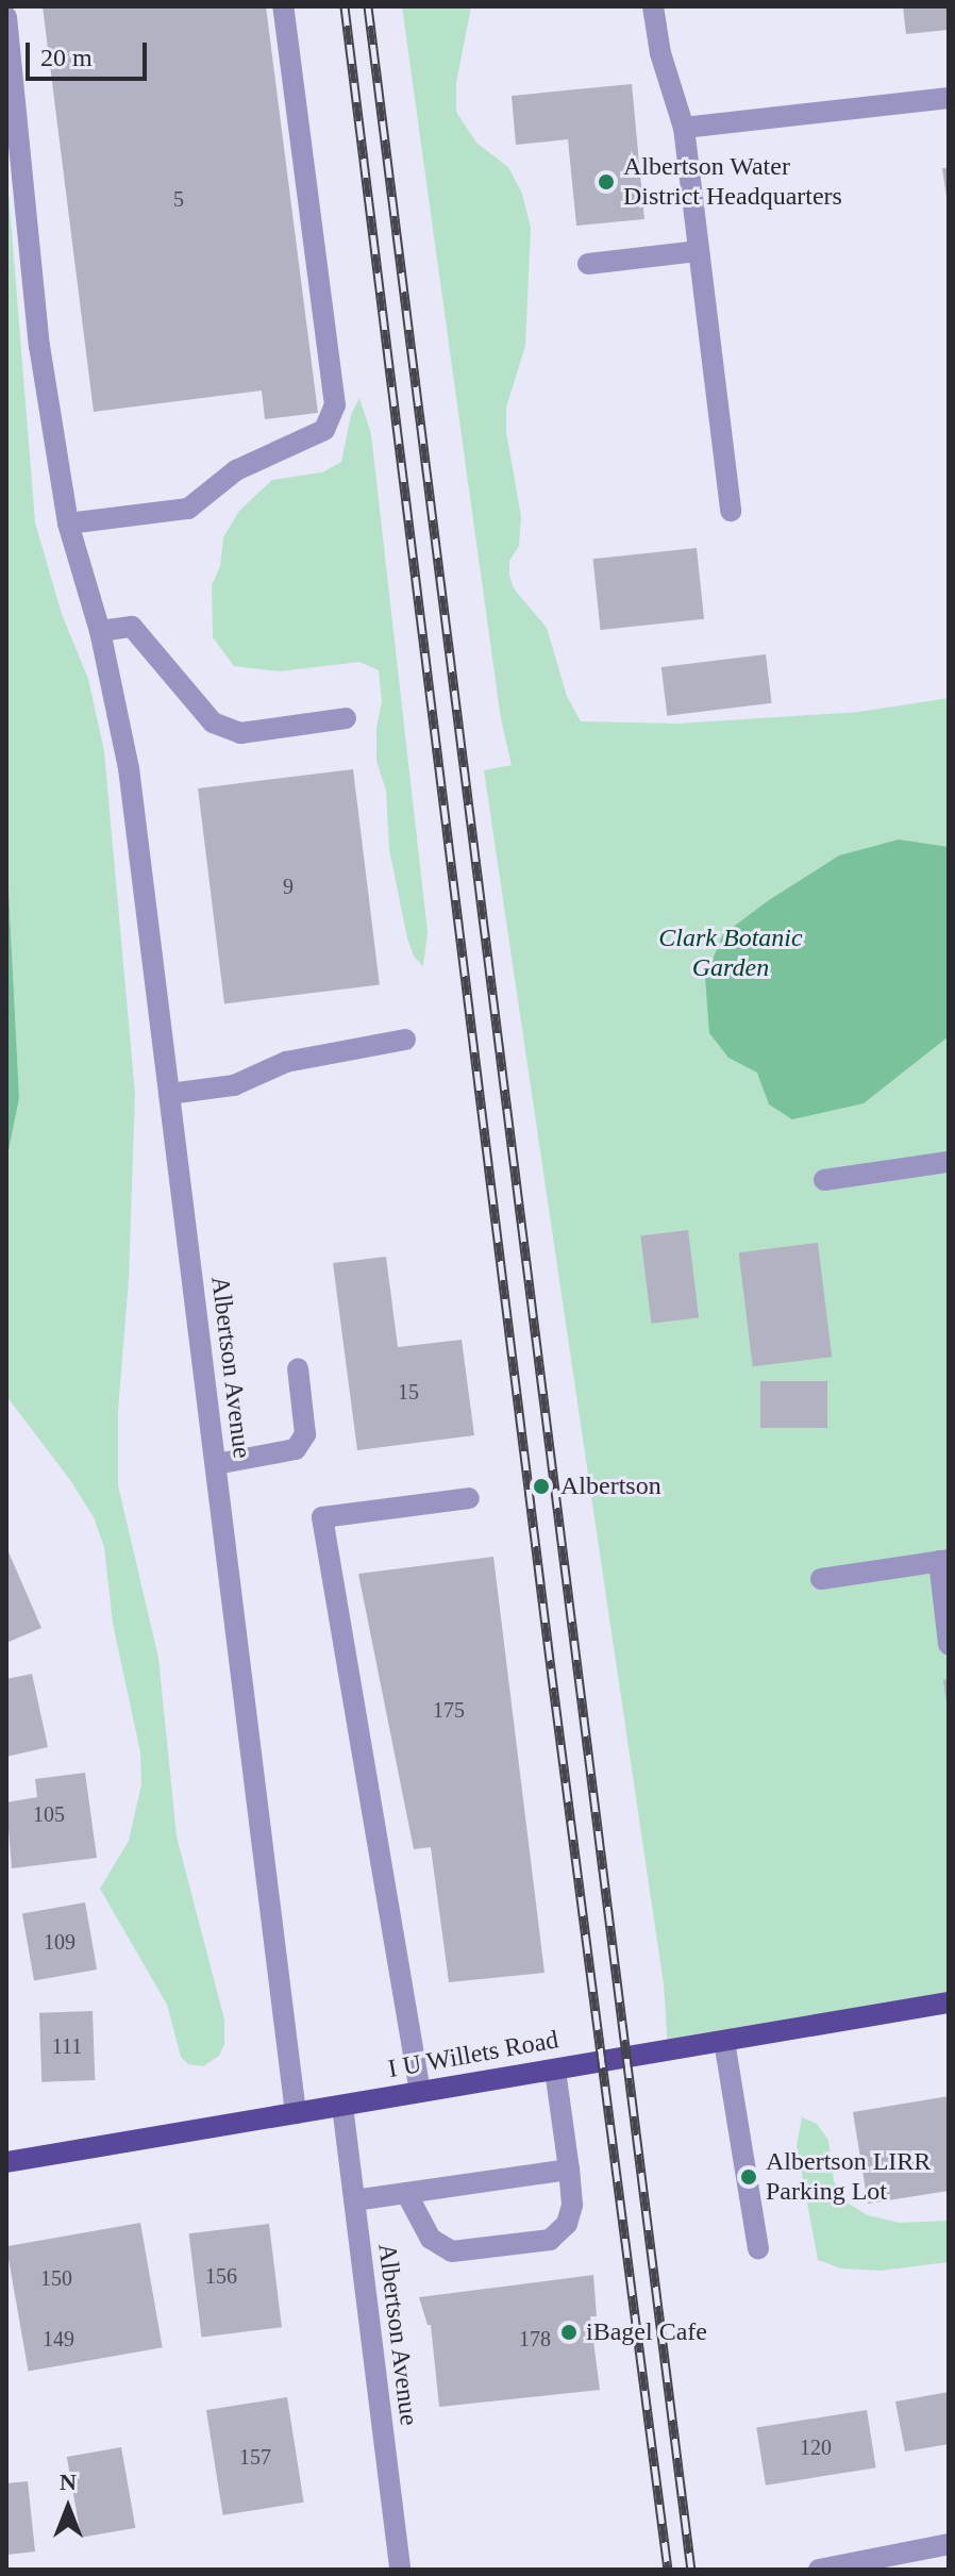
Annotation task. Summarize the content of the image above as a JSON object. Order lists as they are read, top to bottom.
{
  "streets": {
    "main road": ["I U Willets Road"],
    "street": ["Albertson Avenue"]
  },
  "crossings": [
    ["Albertson Avenue", "I U Willets Road"]
  ],
  "parks": ["Clark Botanic Garden"],
  "places": [
    "Albertson Water District Headquarters",
    "Albertson",
    "Albertson LIRR Parking Lot",
    "iBagel Cafe"
  ],
  "house_numbers": [
    "5",
    "9",
    "15",
    "175",
    "105",
    "109",
    "111",
    "156",
    "150",
    "149",
    "178",
    "120",
    "157"
  ],
  "scale_bar": "20 m",
  "north": "top"
}
